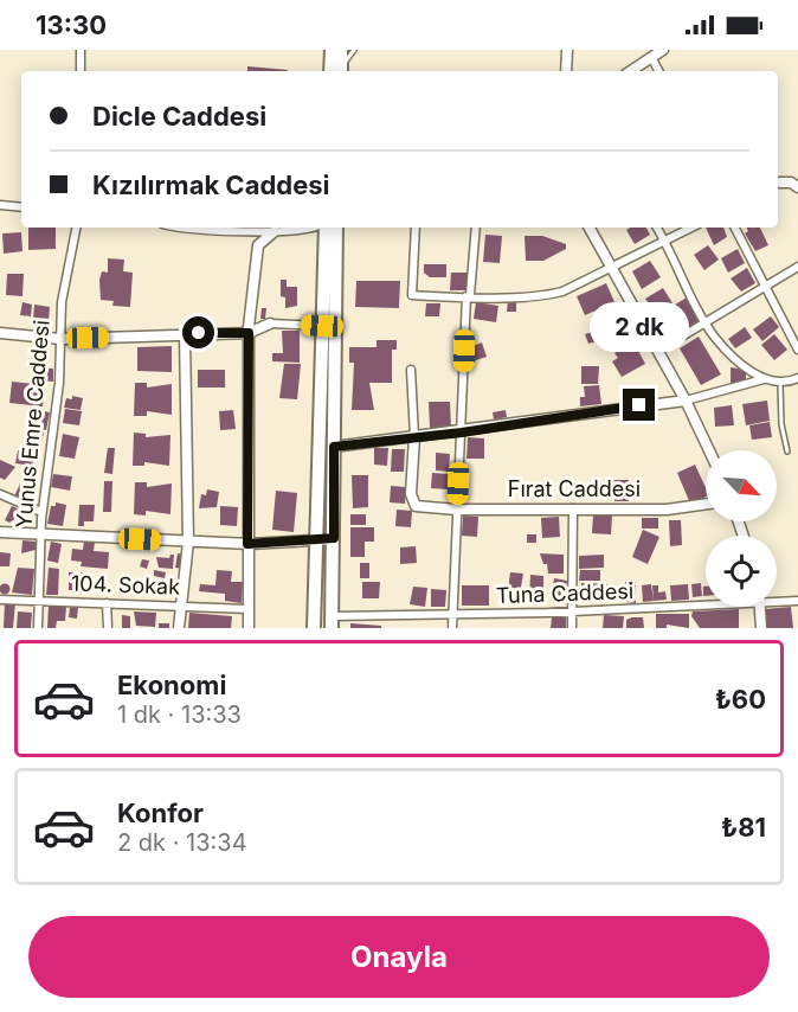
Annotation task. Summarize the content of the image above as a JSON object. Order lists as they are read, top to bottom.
{
  "streets": {
    "street": [
      "Yunus Emre Caddesi",
      "Fırat Caddesi",
      "104. Sokak",
      "Tuna Caddesi"
    ]
  },
  "crossings": [
    ["Yunus Emre Caddesi", "104. Sokak"]
  ],
  "north": "bottom right",
  "page": {
    "status": "13:30",
    "banner": ["Dicle Caddesi", "Kızılırmak Caddesi"],
    "bubble": "2 dk",
    "list": [
      {
        "name": "Ekonomi",
        "note": "1 dk · 13:33",
        "value": "₺60"
      },
      {
        "name": "Konfor",
        "note": "2 dk · 13:34",
        "value": "₺81"
      }
    ],
    "buttons": "Onayla"
  }
}
